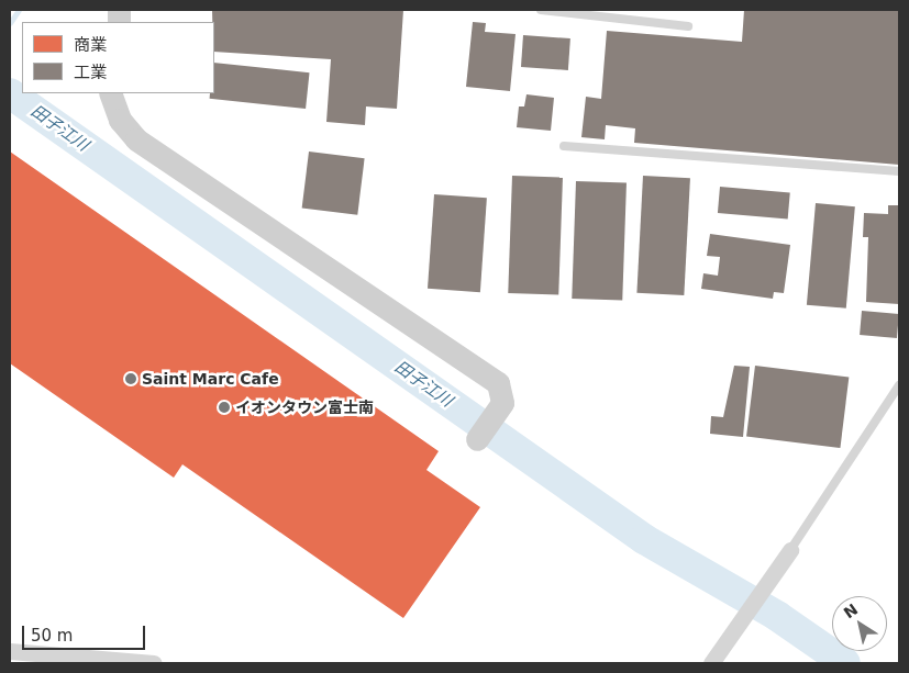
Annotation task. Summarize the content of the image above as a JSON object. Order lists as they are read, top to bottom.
{
  "water": ["田子江川"],
  "places": ["Saint Marc Cafe", "イオンタウン富士南"],
  "legend": ["商業", "工業"],
  "scale_bar": "50 m",
  "north": "top left"
}
